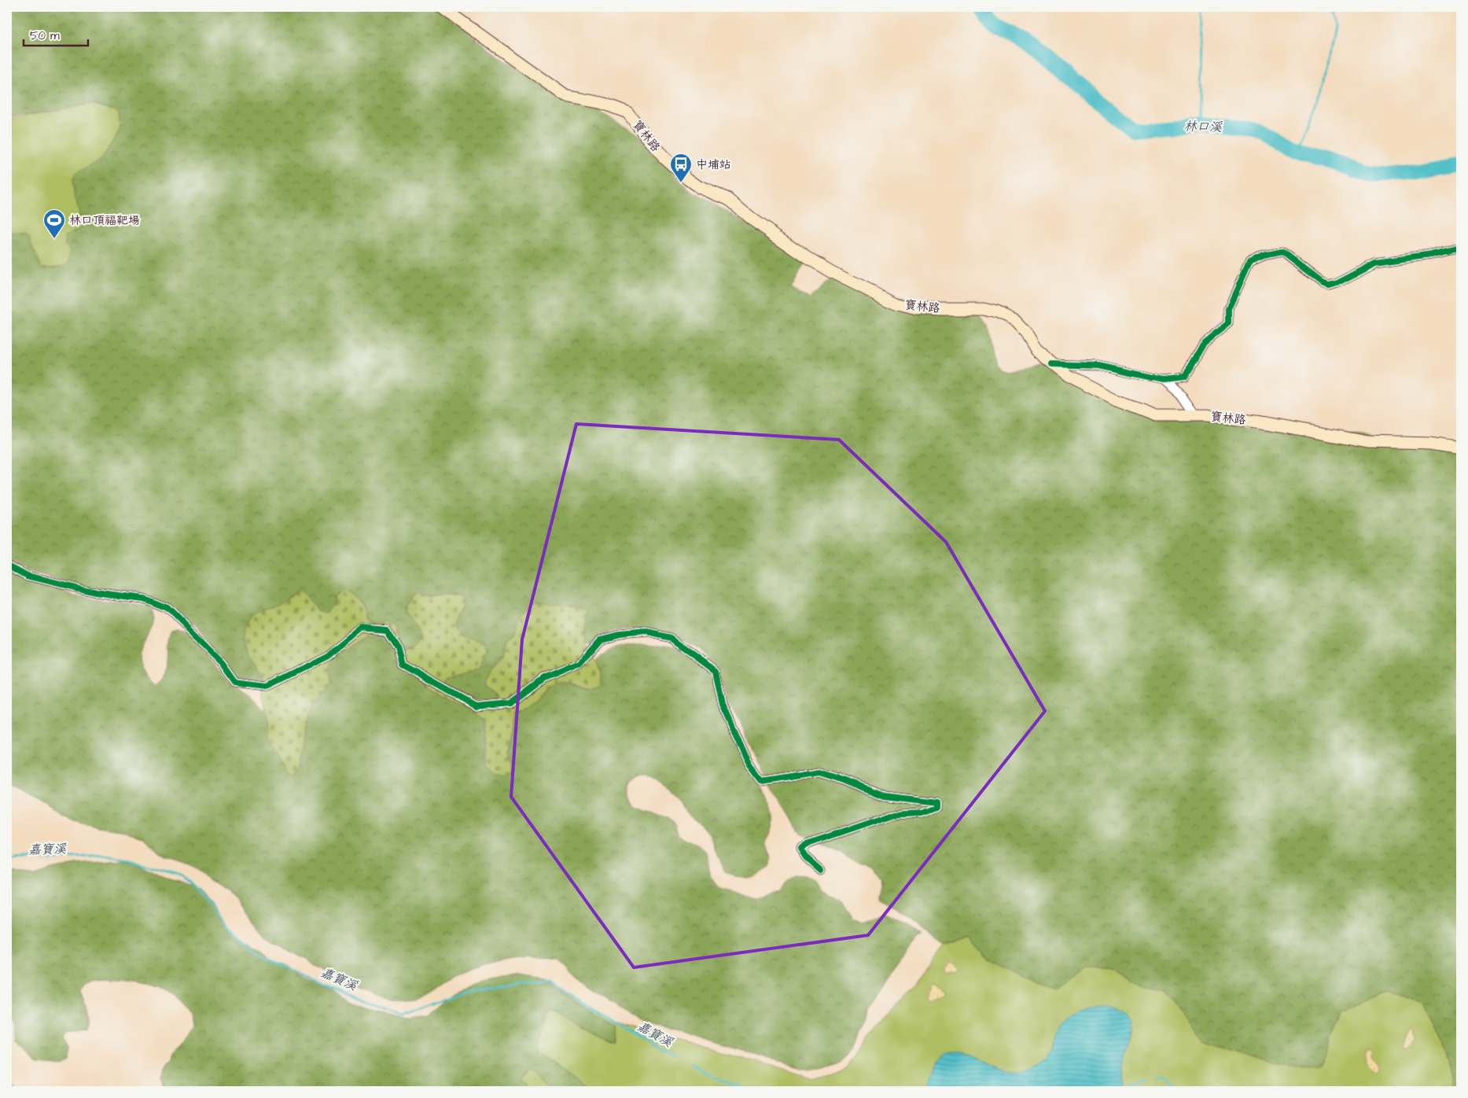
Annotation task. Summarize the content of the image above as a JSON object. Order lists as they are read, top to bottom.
{
  "streets": {
    "main road": ["寶林路"]
  },
  "water": ["林口溪", "嘉寶溪"],
  "places": {
    "bus stop": ["中埔站"],
    "sports": ["林口頂福靶場"]
  },
  "scale_bar": "50 m"
}
